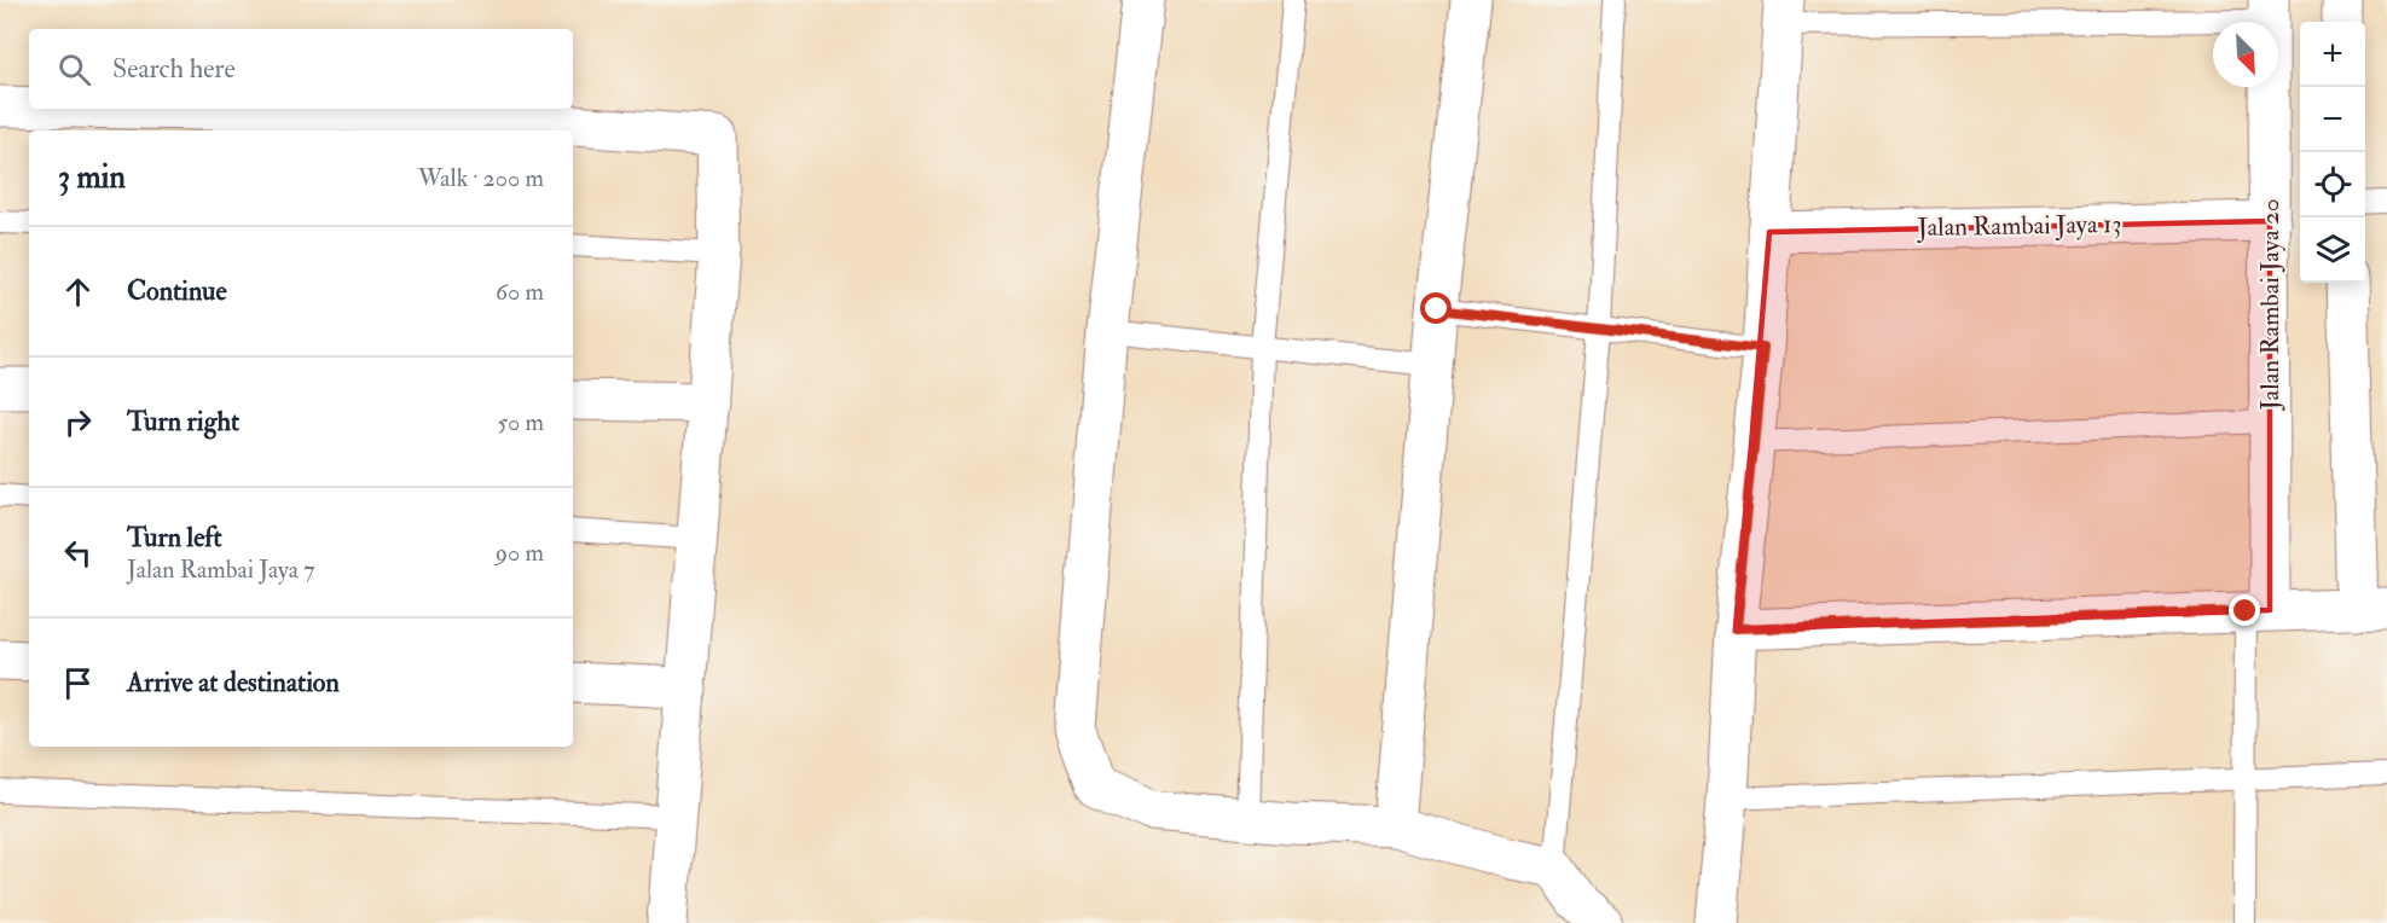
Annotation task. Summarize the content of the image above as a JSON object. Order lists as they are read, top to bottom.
{
  "streets": {
    "street": ["Jalan Rambai Jaya 13", "Jalan Rambai Jaya 20"]
  },
  "crossings": [
    ["Jalan Rambai Jaya 13", "Jalan Rambai Jaya 20"]
  ],
  "north": "bottom right",
  "page": {
    "map_buttons": ["+", "−"],
    "search": "Search here",
    "heading": ["3 min", "Walk · 200 m"],
    "list": [
      ["Continue", "60 m"],
      ["Turn right", "50 m"],
      ["Turn left", "Jalan Rambai Jaya 7", "90 m"],
      "Arrive at destination"
    ]
  }
}
